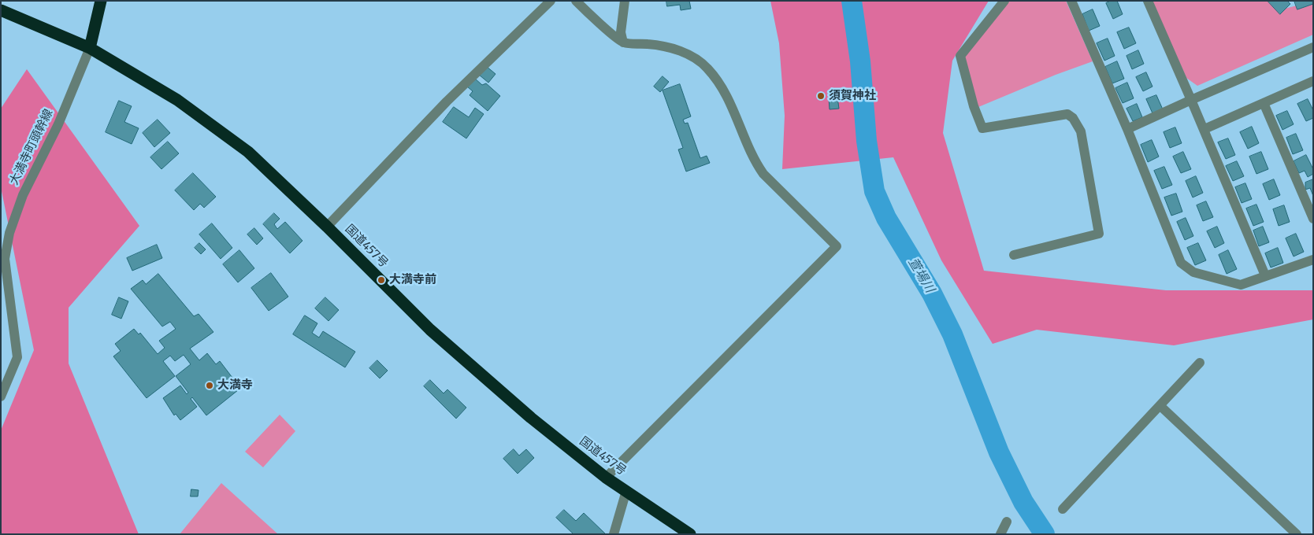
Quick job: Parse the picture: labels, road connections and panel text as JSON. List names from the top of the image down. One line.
{"streets":{"highway":["国道457号"],"street":["大満寺町頭幹線"]},"crossings":[["大満寺町頭幹線","国道457号"]],"water":["萱場川"],"places":["須賀神社","大満寺前","大満寺"]}
